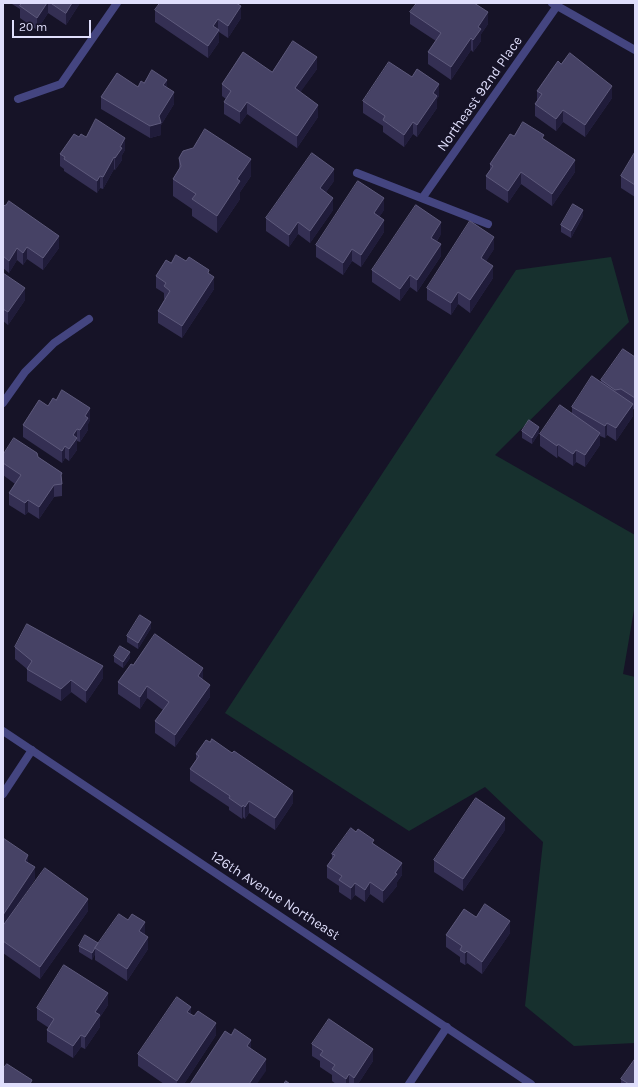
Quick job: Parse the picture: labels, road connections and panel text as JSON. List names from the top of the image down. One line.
{"streets":{"street":["Northeast 92nd Place","126th Avenue Northeast"]},"scale_bar":"20 m"}
